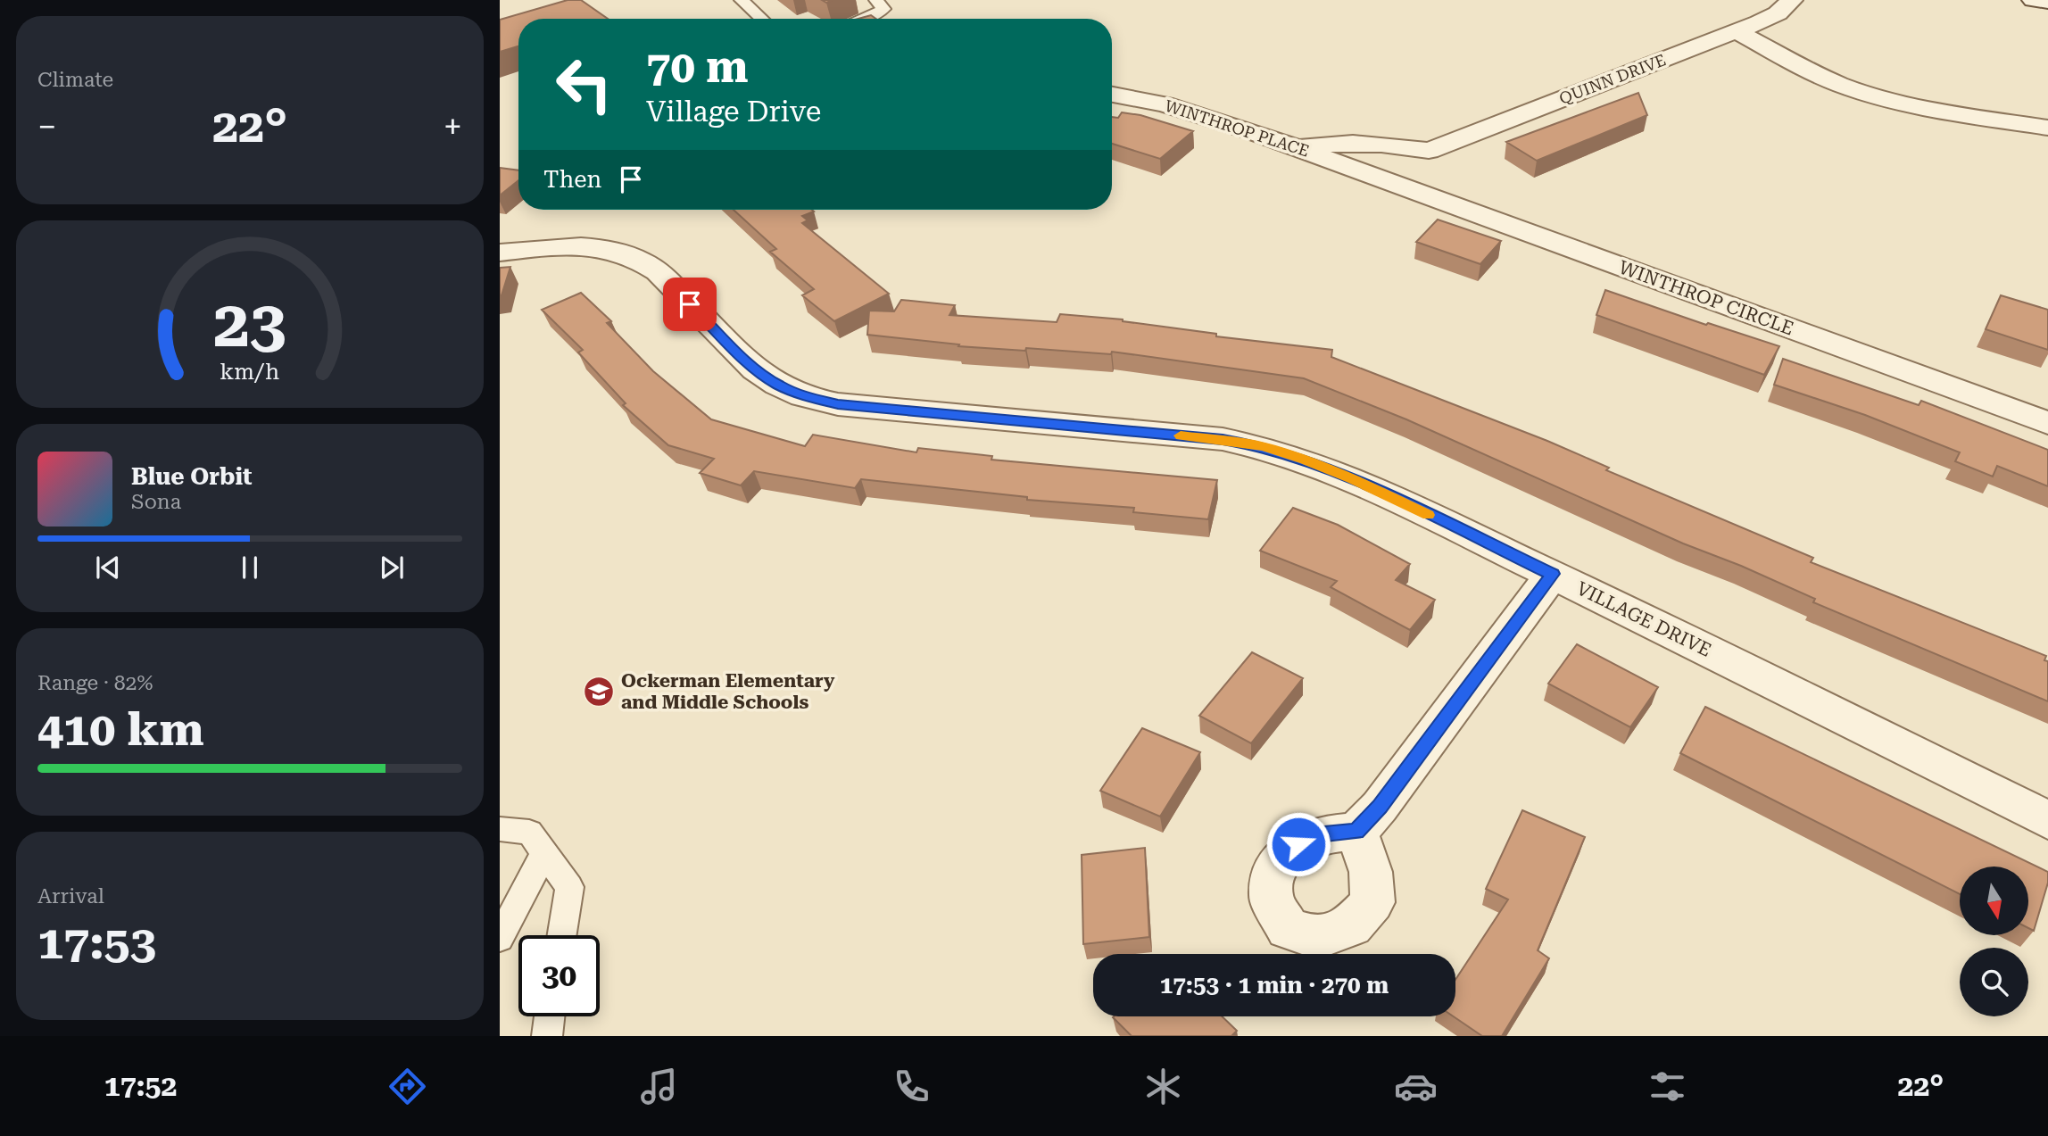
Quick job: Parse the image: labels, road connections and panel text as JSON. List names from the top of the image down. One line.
{"streets":{"street":["QUINN DRIVE","WINTHROP PLACE","WINTHROP CIRCLE","VILLAGE DRIVE"]},"crossings":[["WINTHROP PLACE","WINTHROP CIRCLE"]],"places":{"school or university":["Ockerman Elementary and Middle Schools"]},"north":"bottom","page":{"tile":["Climate",["Range · 82%","410 km"],["Arrival","17:53"]],"turn":["70 m","Village Drive"],"heat":["−","22°","+"],"then":"Then","song":["Blue Orbit","Sona"],"limit":"30","trip":"17:53 · 1 min · 270 m","tabs":["17:52","22°"],"gauge":["23","km/h"]}}
